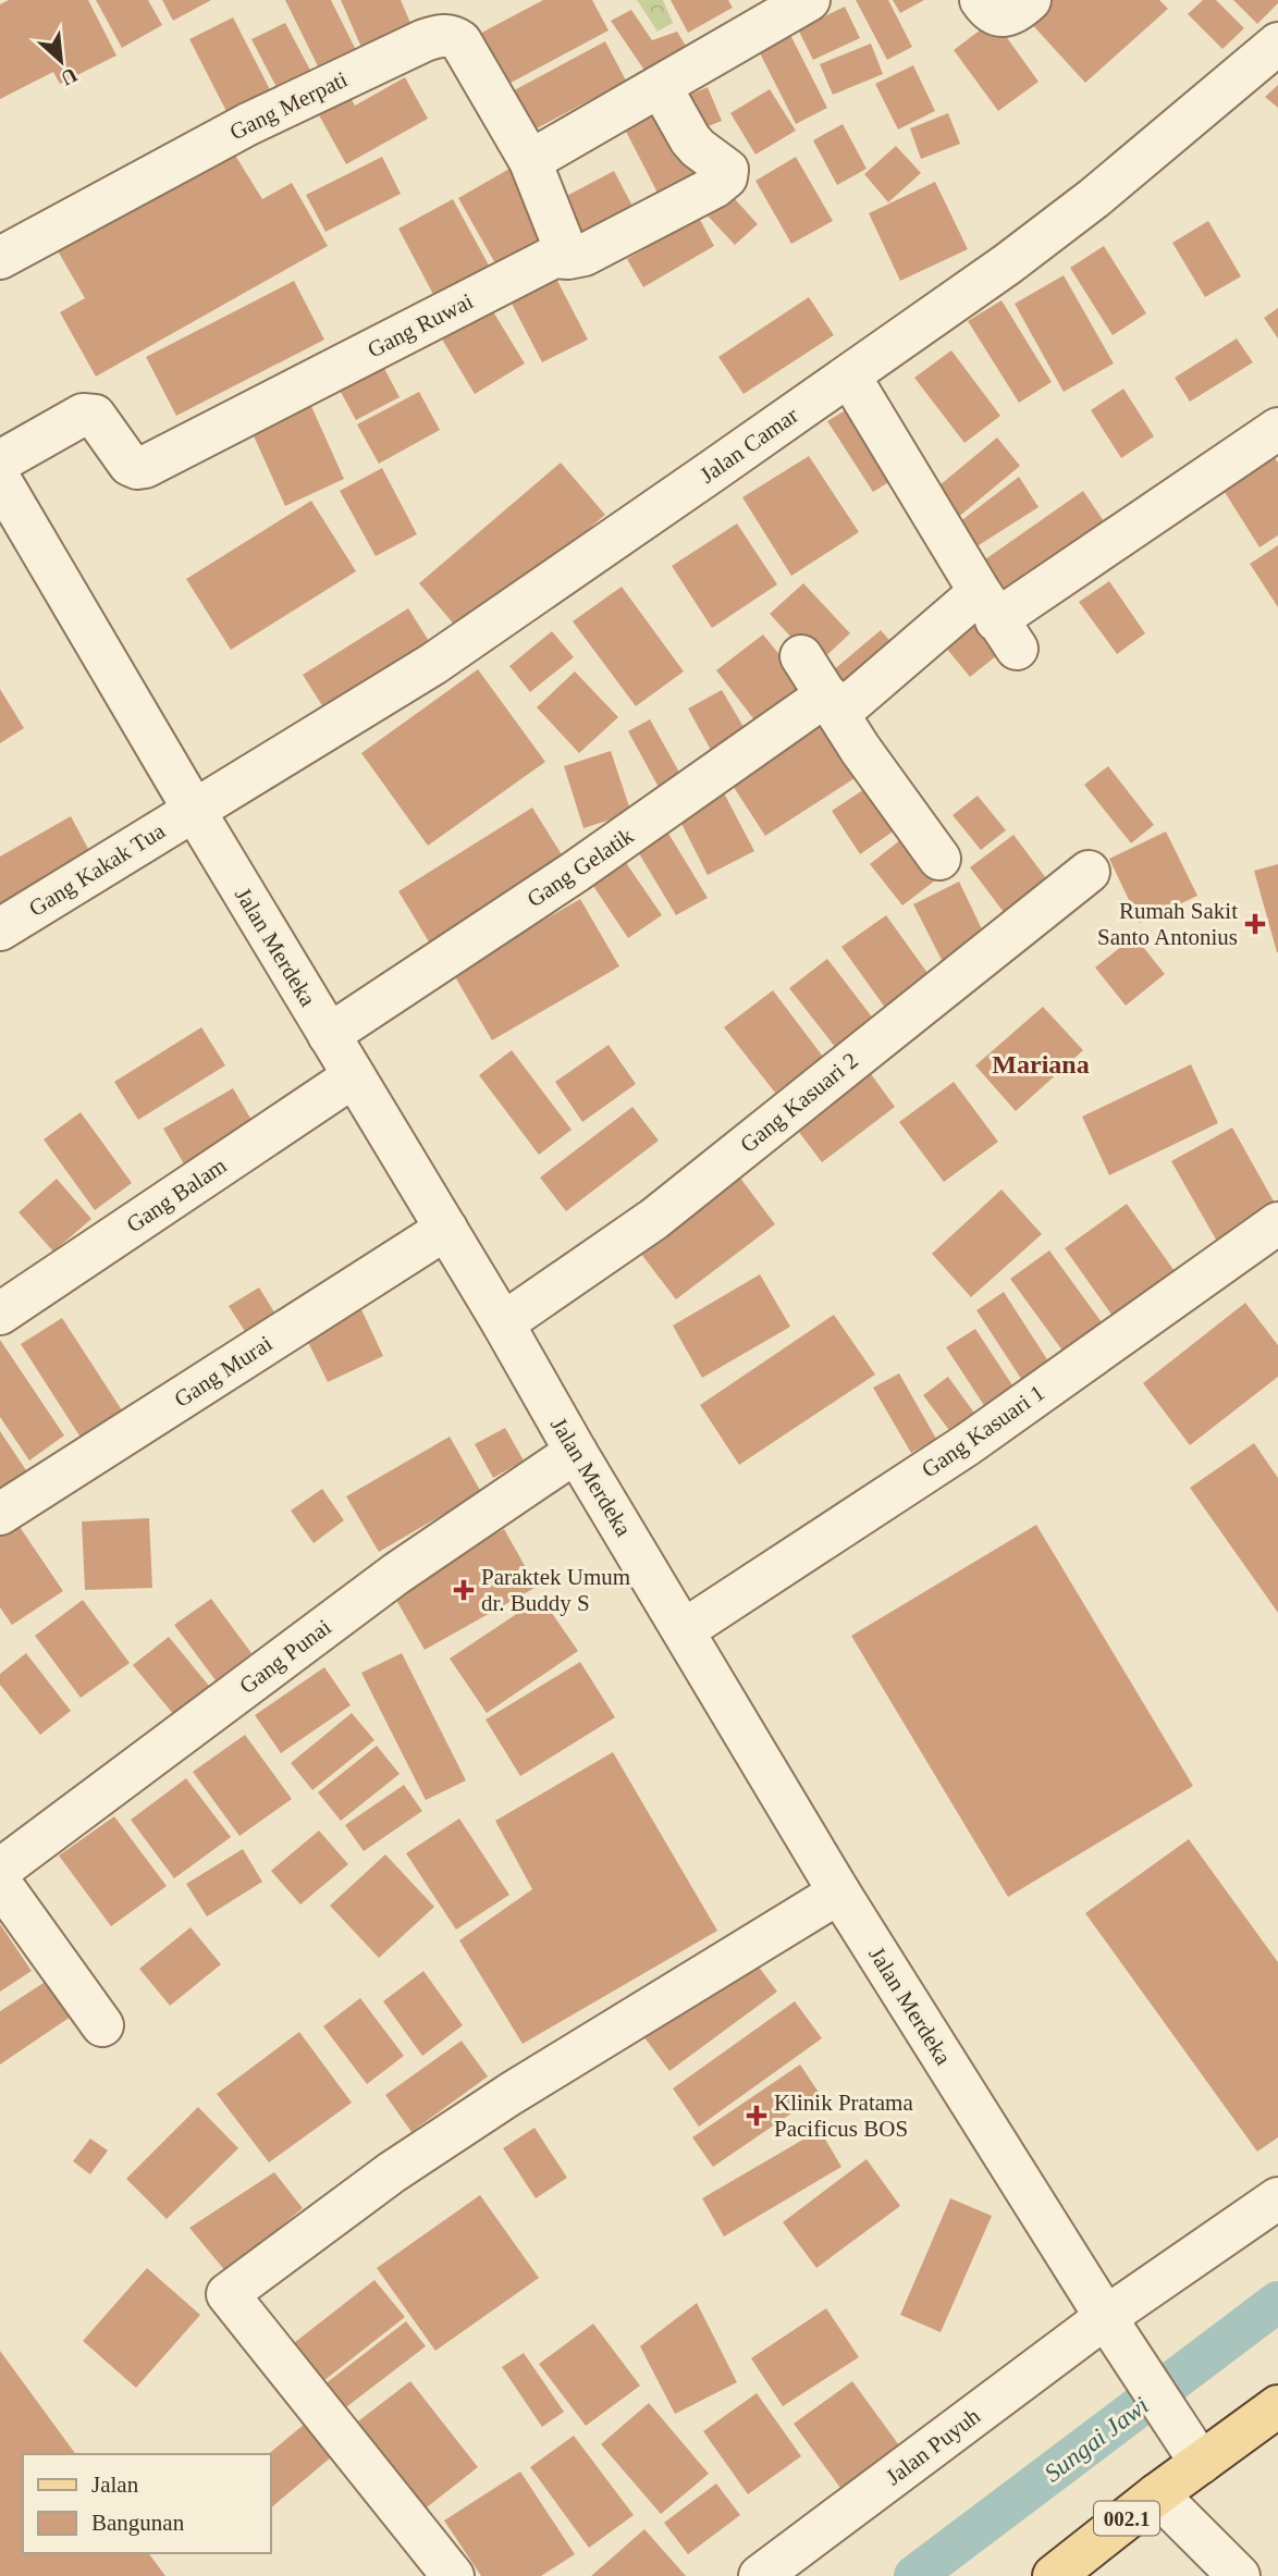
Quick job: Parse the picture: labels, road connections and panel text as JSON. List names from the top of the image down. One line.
{"streets":{"main road":["002.1"],"street":["Gang Merpati","Gang Ruwai","Jalan Camar","Gang Gelatik","Gang Kakak Tua","Jalan Merdeka","Gang Kasuari 2","Gang Balam","Gang Murai","Gang Kasuari 1","Gang Punai","Jalan Puyuh"]},"crossings":[["Gang Ruwai","Jalan Merdeka"],["Jalan Camar","Gang Kakak Tua"],["Jalan Camar","Jalan Merdeka"],["Gang Gelatik","Jalan Merdeka"],["Gang Kakak Tua","Jalan Merdeka"],["Jalan Merdeka","Gang Kasuari 2"],["Jalan Merdeka","Gang Balam"],["Jalan Merdeka","Gang Murai"],["Jalan Merdeka","Gang Kasuari 1"],["Jalan Merdeka","Gang Punai"],["Jalan Merdeka","Jalan Puyuh"],["Jalan Merdeka","002.1"]],"districts":["Mariana"],"water":["Sungai Jawi"],"places":{"health":["Rumah Sakit Santo Antonius","Paraktek Umum dr. Buddy S","Klinik Pratama Pacificus BOS"]},"legend":["Jalan","Bangunan"],"north":"bottom right"}
